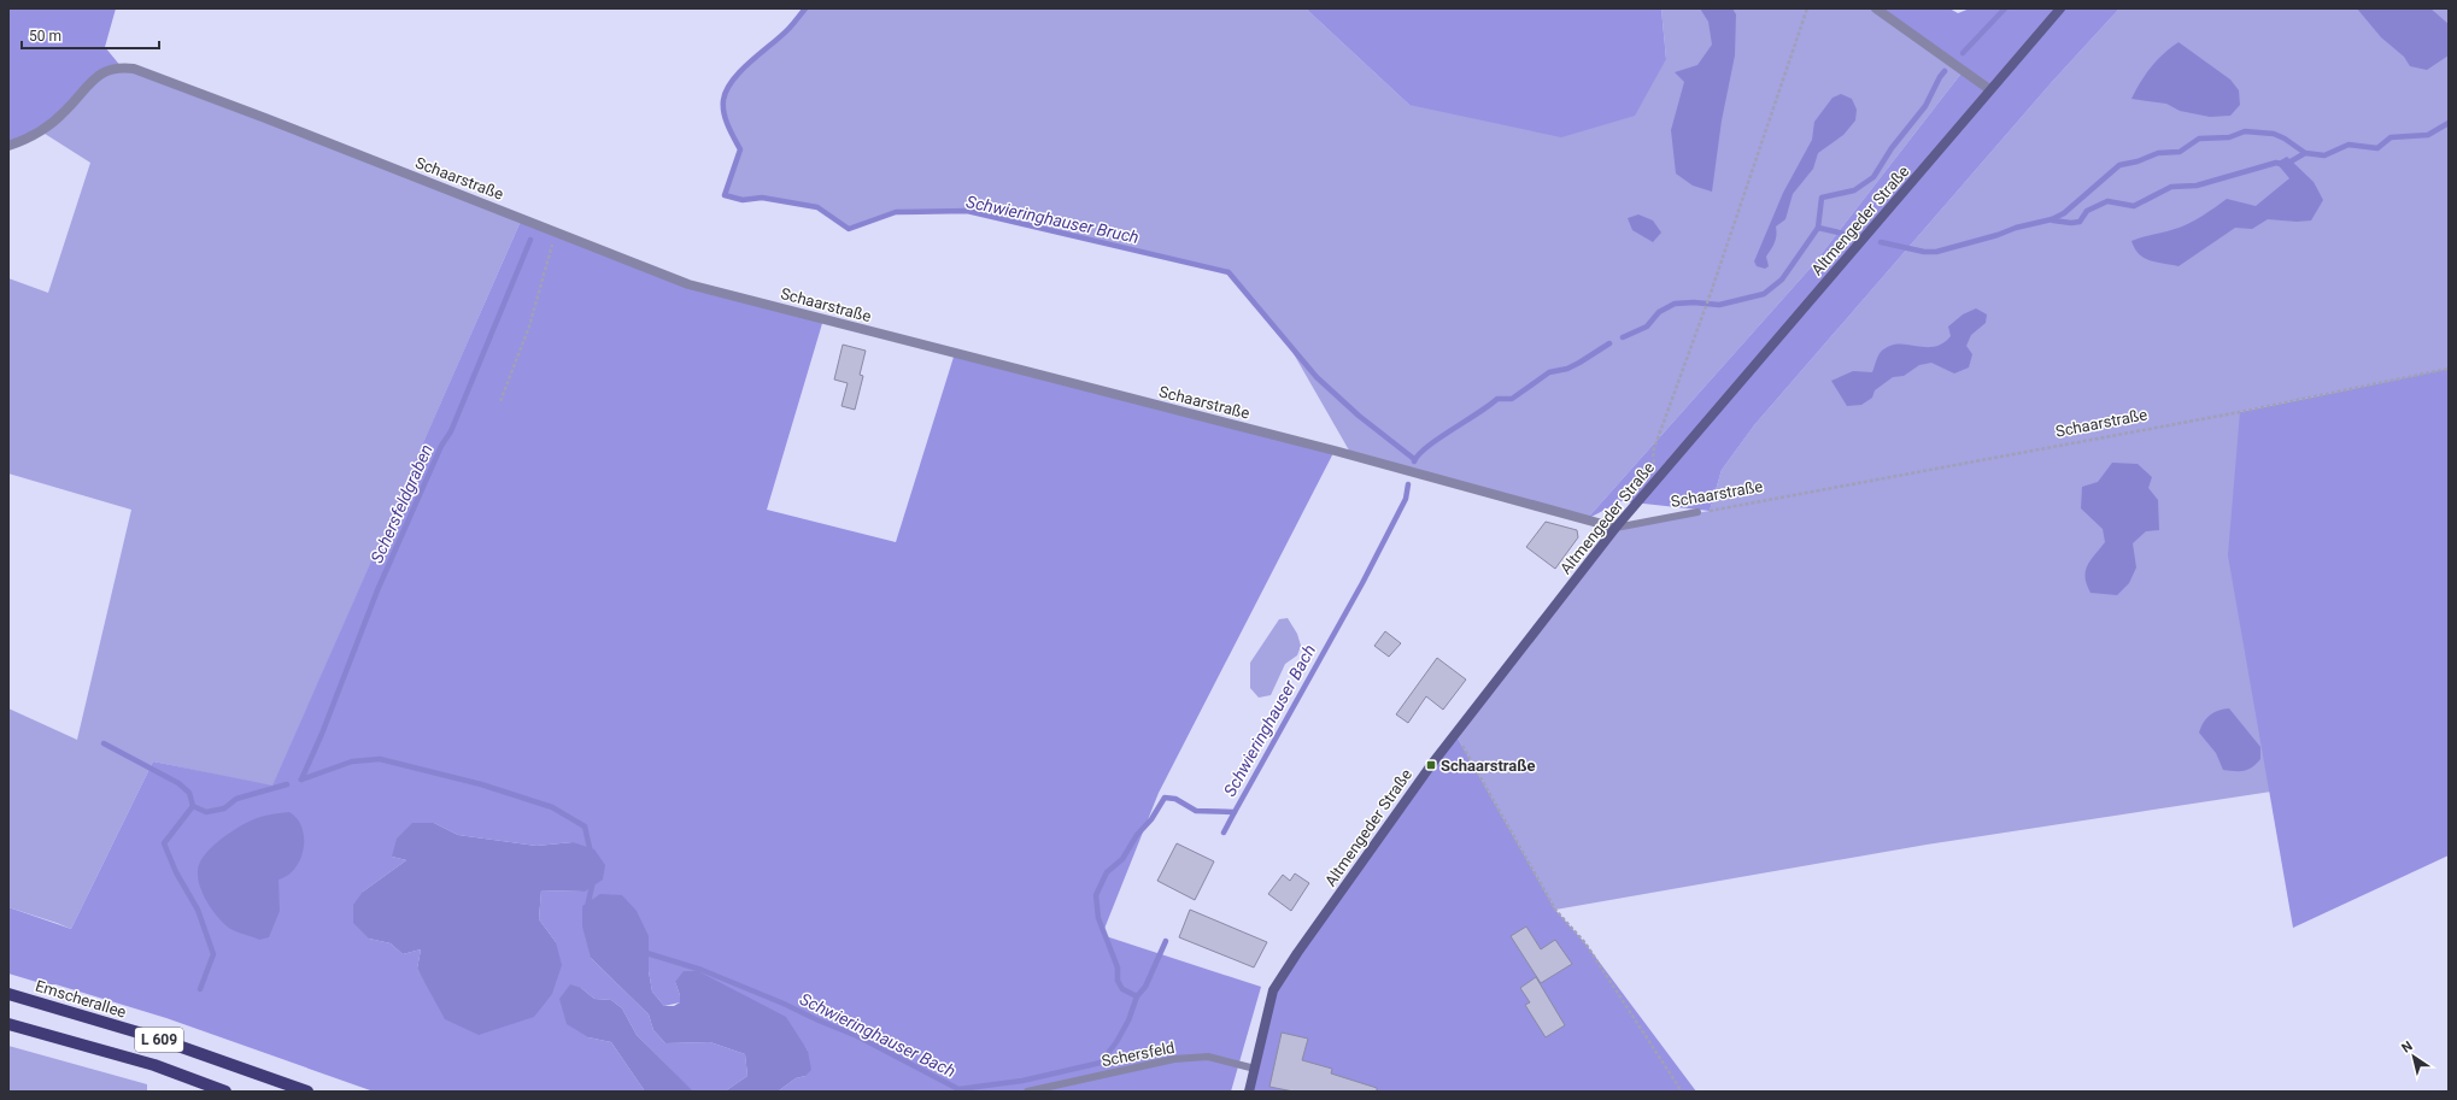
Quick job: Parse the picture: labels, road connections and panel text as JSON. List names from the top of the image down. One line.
{"streets":{"main road":["Emscherallee","L 609"],"street":["Schaarstraße","Altmengeder Straße"],"lane":["Schersfeld"]},"crossings":[["Schaarstraße","Altmengeder Straße"],["Altmengeder Straße","Schersfeld"]],"water":["Schwieringhauser Bruch","Schersfeldgraben","Schwieringhauser Bach"],"places":{"transit":["Schaarstraße"]},"scale_bar":"50 m","north":"top left"}
